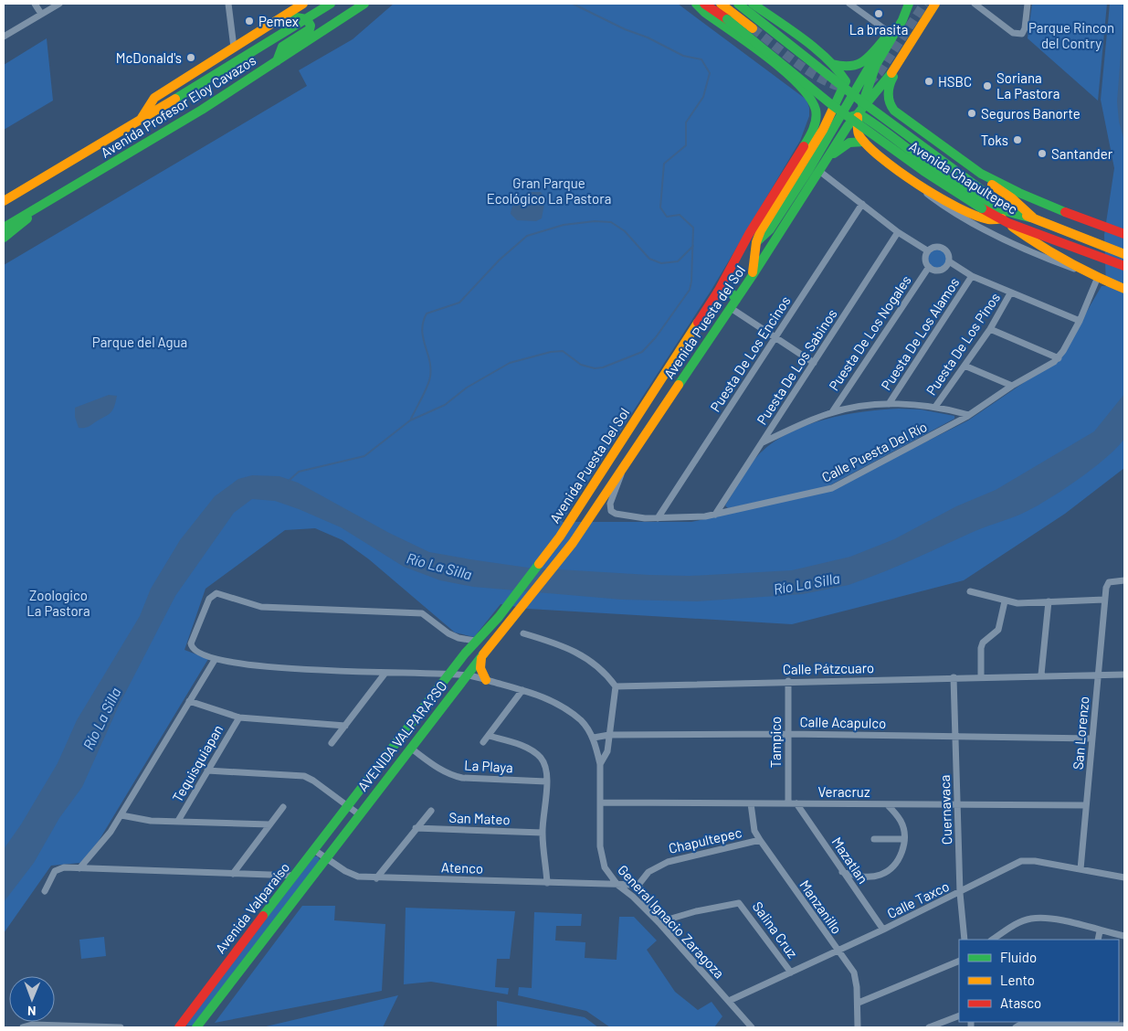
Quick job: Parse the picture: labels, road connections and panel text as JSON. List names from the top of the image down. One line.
{"streets":{"main road":["Avenida Profesor Eloy Cavazos","Avenida Chapultepec","Avenida Puesta del Sol","Avenida Puesta Del Sol","AVENIDA VALPARA?SO","Avenida Valparaíso"],"street":["Puesta De Los Nogales","Puesta De Los Alamos","Puesta De Los Pinos","Puesta De Los Encinos","Puesta De Los Sabinos","Calle Puesta Del Río","Calle Pátzcuaro","Calle Acapulco","San Lorenzo","Tampico","Tequisquiapan","La Playa","Veracruz","Cuernavaca","San Mateo","Chapultepec","Mazatlan","Atenco","Calle Taxco","Manzanillo","General Ignacio Zaragoza","Salina Cruz"]},"crossings":[["Avenida Chapultepec","Avenida Puesta del Sol"],["Avenida Puesta del Sol","Calle Puesta Del Río"],["Avenida Puesta del Sol","Avenida Puesta Del Sol"],["Puesta De Los Encinos","Calle Puesta Del Río"],["Puesta De Los Sabinos","Calle Puesta Del Río"],["Avenida Puesta Del Sol","AVENIDA VALPARA?SO"],["Calle Pátzcuaro","San Lorenzo"],["Calle Pátzcuaro","Tampico"],["Calle Pátzcuaro","Cuernavaca"],["Calle Pátzcuaro","General Ignacio Zaragoza"],["Calle Acapulco","San Lorenzo"],["Calle Acapulco","Tampico"],["Calle Acapulco","Cuernavaca"],["Calle Acapulco","General Ignacio Zaragoza"],["San Lorenzo","Veracruz"],["San Lorenzo","Calle Taxco"],["AVENIDA VALPARA?SO","La Playa"],["AVENIDA VALPARA?SO","Avenida Valparaíso"],["Tampico","Veracruz"],["Veracruz","Cuernavaca"],["Veracruz","Mazatlan"],["Veracruz","Manzanillo"],["Veracruz","General Ignacio Zaragoza"],["Cuernavaca","Calle Taxco"],["Chapultepec","Manzanillo"],["Mazatlan","Calle Taxco"],["Atenco","Avenida Valparaíso"],["Atenco","General Ignacio Zaragoza"],["Calle Taxco","Manzanillo"],["Calle Taxco","General Ignacio Zaragoza"],["Calle Taxco","Salina Cruz"],["General Ignacio Zaragoza","Salina Cruz"]],"water":["Río La Silla"],"parks":["Parque Rincon del Contry","Gran Parque Ecológico La Pastora","Parque del Agua","Zoologico La Pastora"],"places":["La brasita","Pemex","McDonald's","HSBC","Soriana La Pastora","Seguros Banorte","Toks","Santander"],"legend":["Fluido","Lento","Atasco"],"north":"bottom"}
